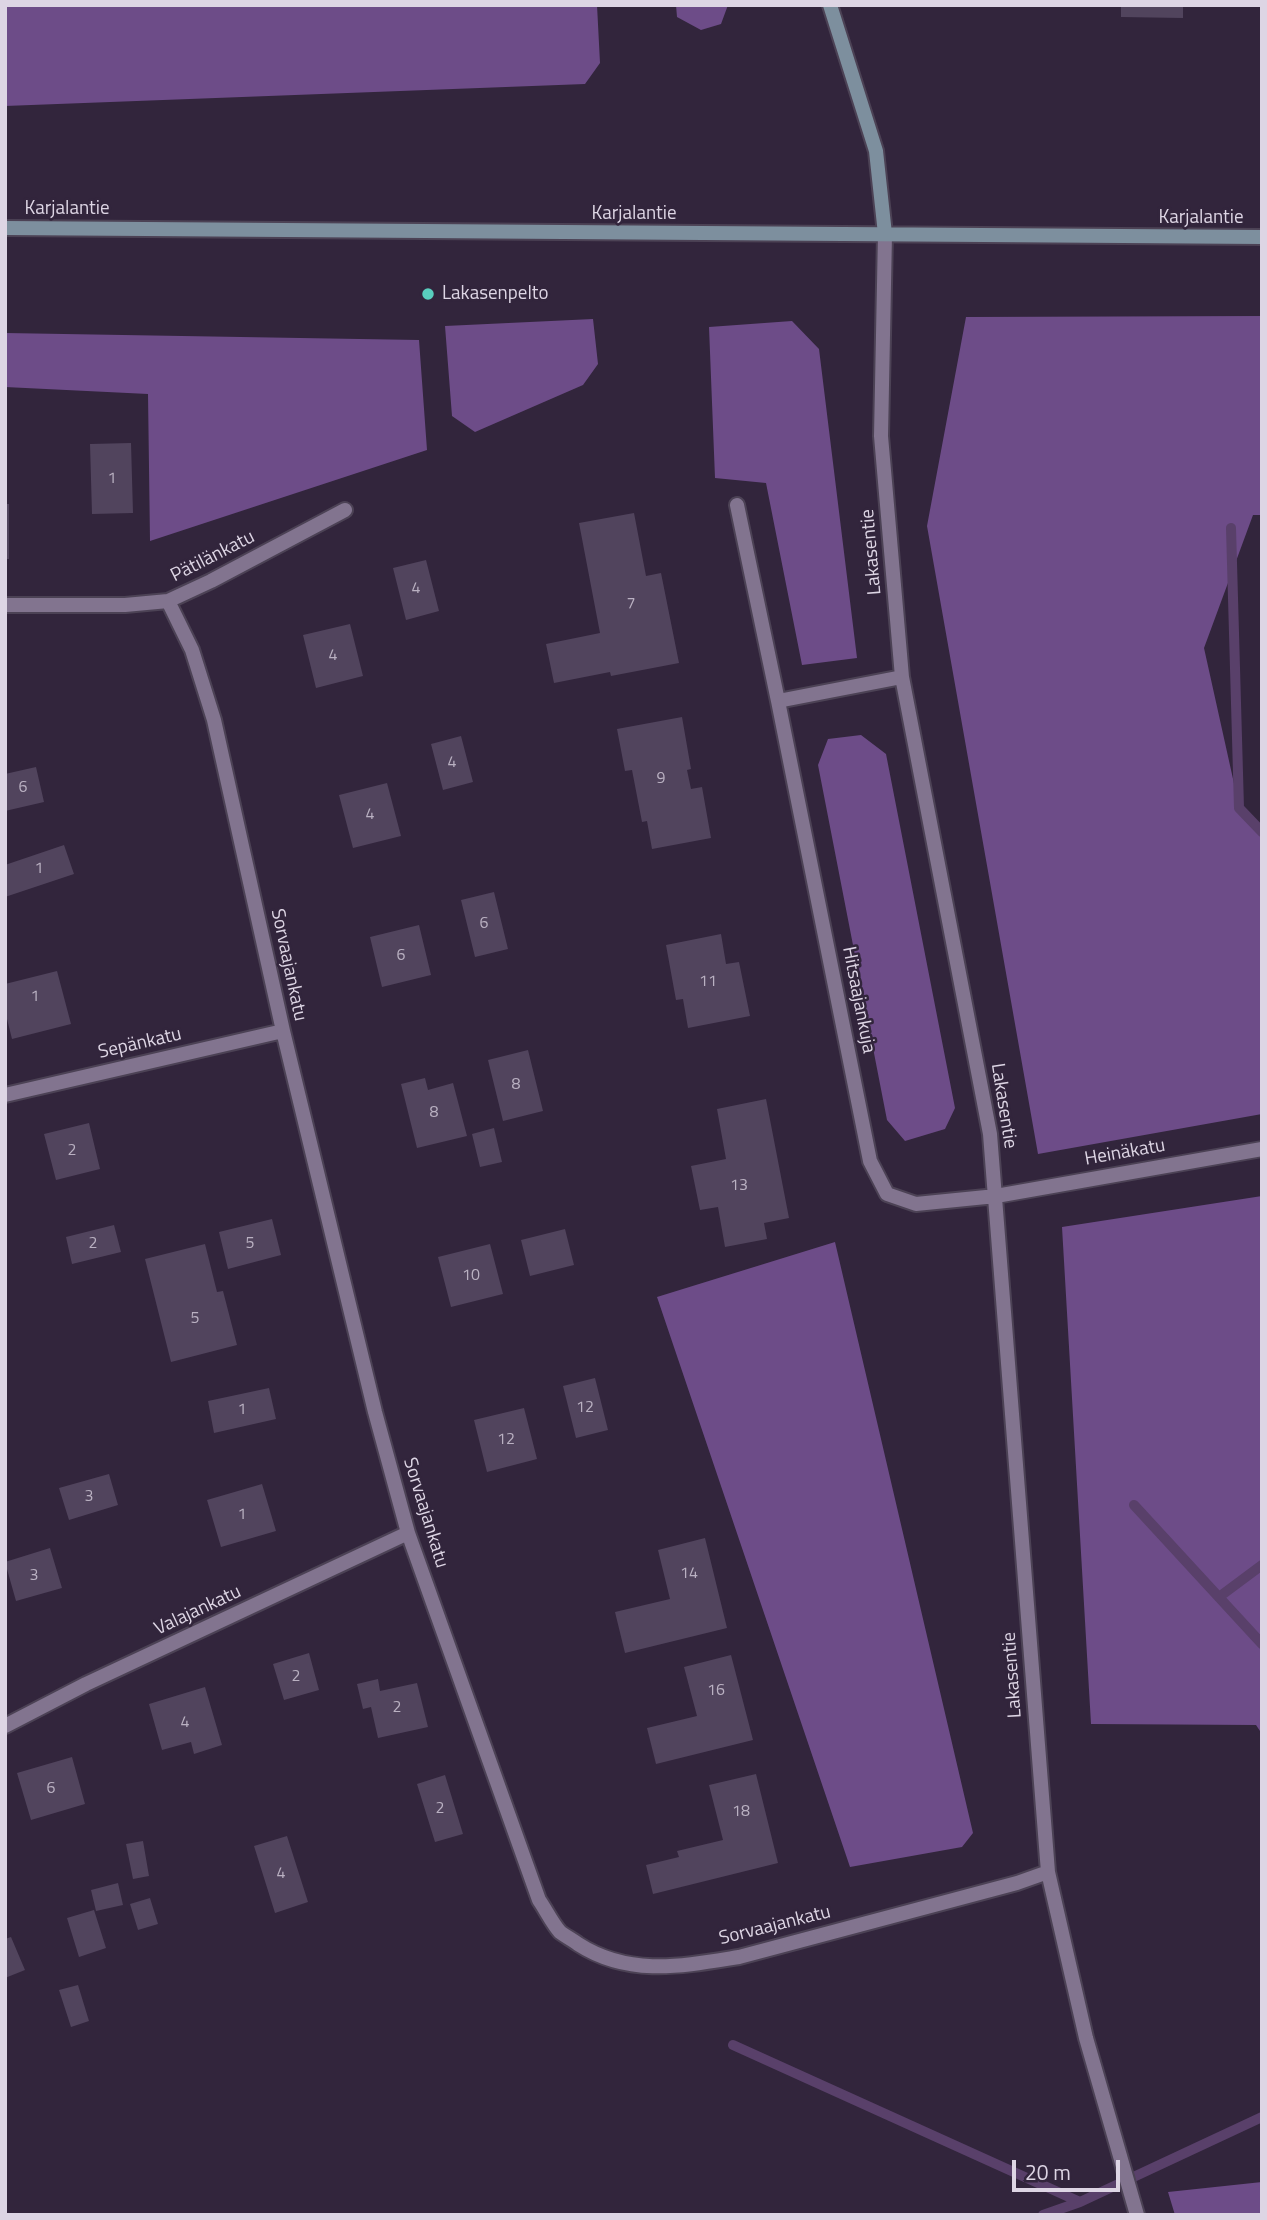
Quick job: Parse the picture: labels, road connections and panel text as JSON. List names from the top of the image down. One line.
{"streets":{"main road":["Karjalantie","Lakasentie"],"street":["Pätilänkatu","Sorvaajankatu","Hitsaajankuja","Sepänkatu","Heinäkatu","Valajankatu"]},"crossings":[["Karjalantie","Lakasentie"],["Lakasentie","Sorvaajankatu"],["Lakasentie","Hitsaajankuja"],["Lakasentie","Heinäkatu"],["Pätilänkatu","Sorvaajankatu"],["Sorvaajankatu","Sepänkatu"],["Sorvaajankatu","Valajankatu"],["Hitsaajankuja","Heinäkatu"]],"places":["Lakasenpelto"],"house_numbers":["1","4","7","4","4","9","6","4","1","6","6","11","1","8","8","2","13","2","5","10","5","12","1","12","3","1","14","3","2","16","2","4","6","2","18","4"],"scale_bar":"20 m"}
